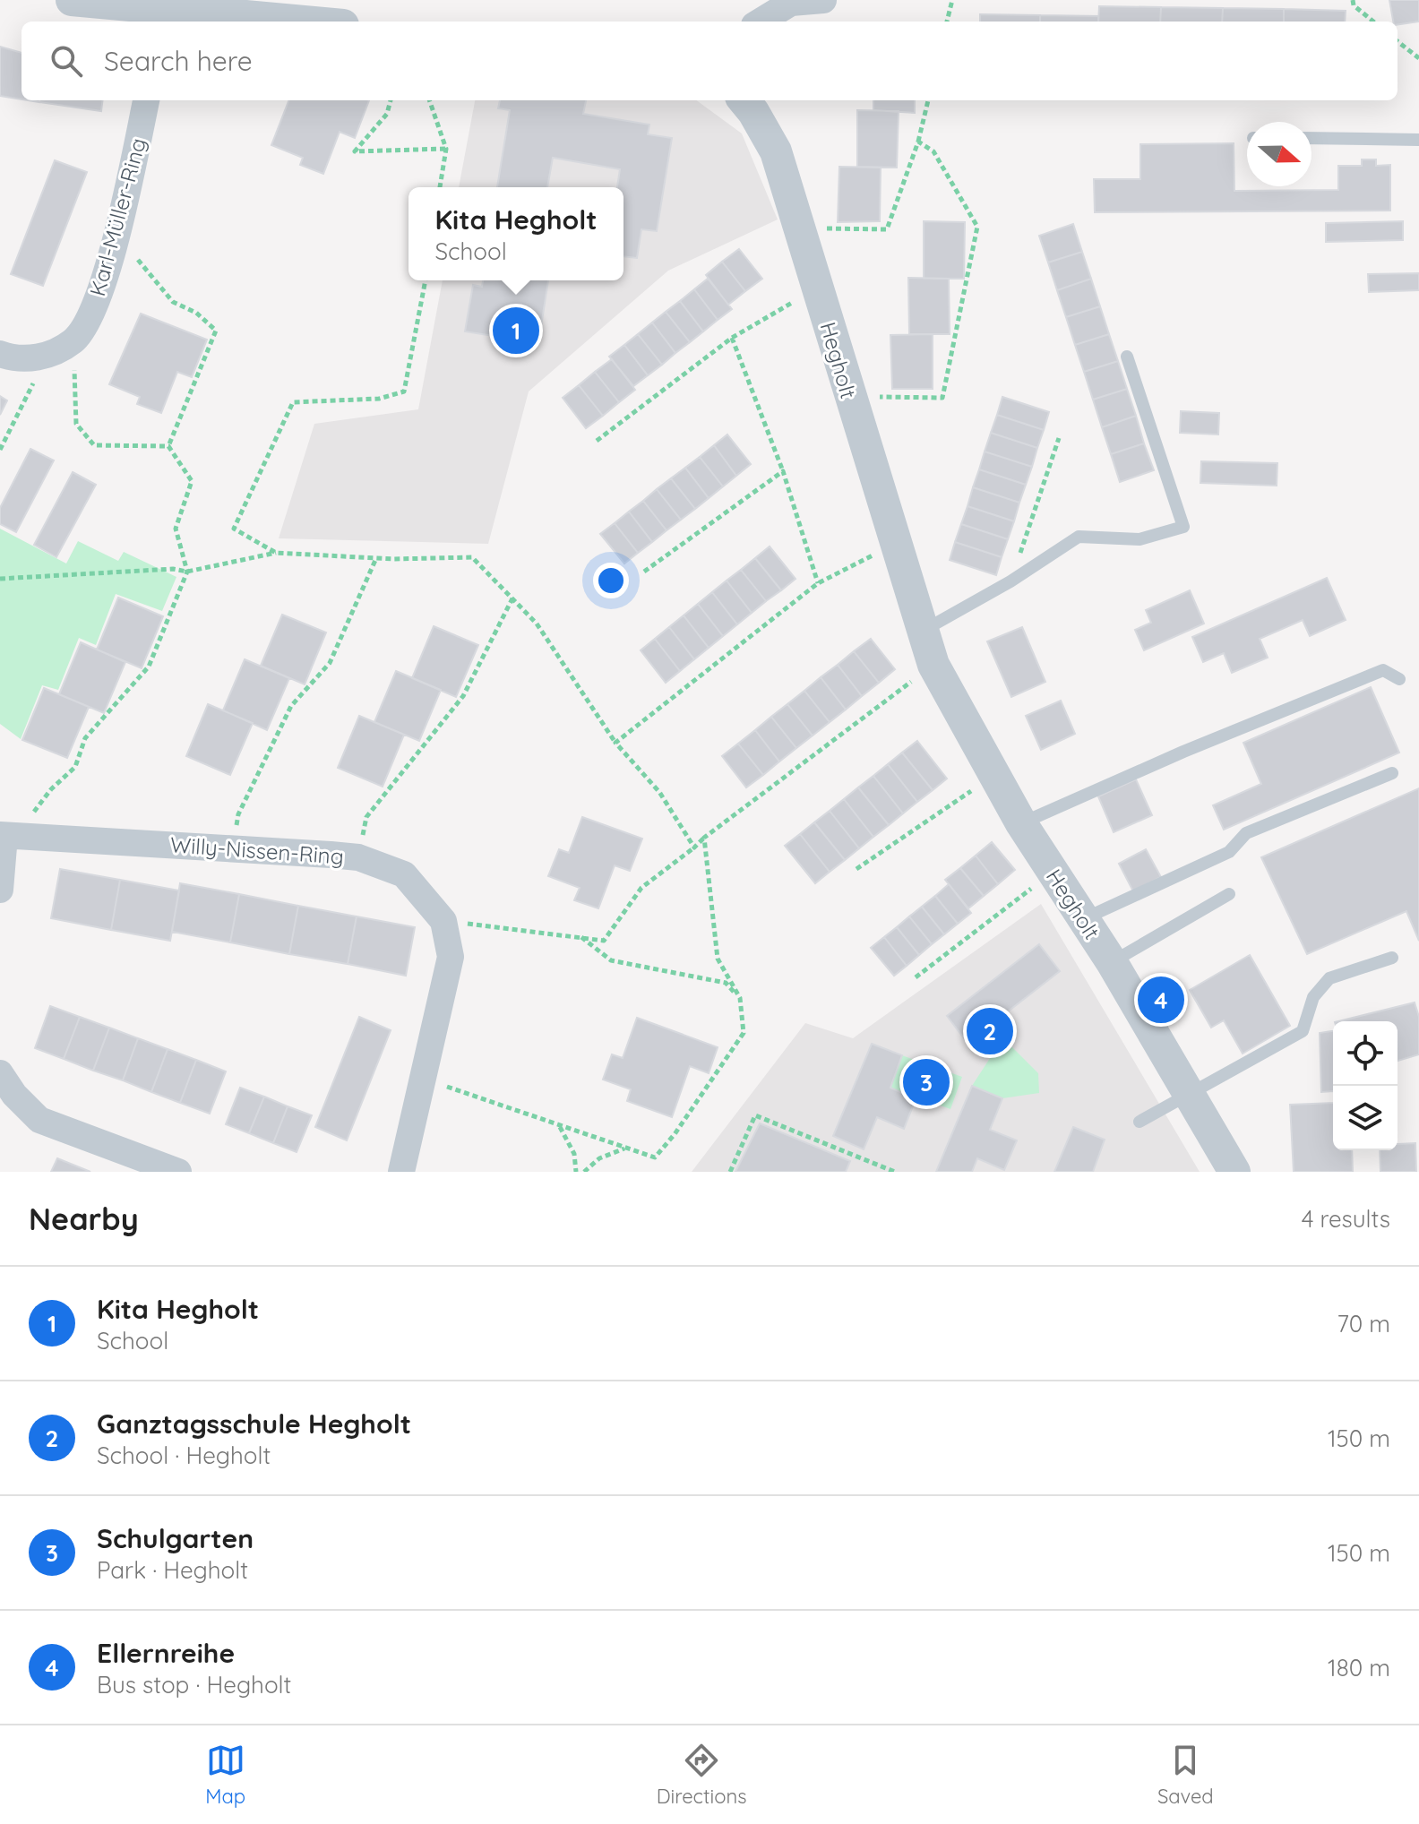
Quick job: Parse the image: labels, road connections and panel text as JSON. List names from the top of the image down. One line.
{"streets":{"street":["Karl-Müller-Ring","Hegholt","Willy-Nissen-Ring"]},"north":"right","page":{"search":"Search here","popup":["Kita Hegholt","School"],"pins":["1","4","2","3"],"heading":["Nearby","4 results"],"list":[{"mark":"1","name":"Kita Hegholt","note":"School","value":"70 m"},{"mark":"2","name":"Ganztagsschule Hegholt","note":"School · Hegholt","value":"150 m"},{"mark":"3","name":"Schulgarten","note":"Park · Hegholt","value":"150 m"},{"mark":"4","name":"Ellernreihe","note":"Bus stop · Hegholt","value":"180 m"}],"nav":["Map","Directions","Saved"]}}
